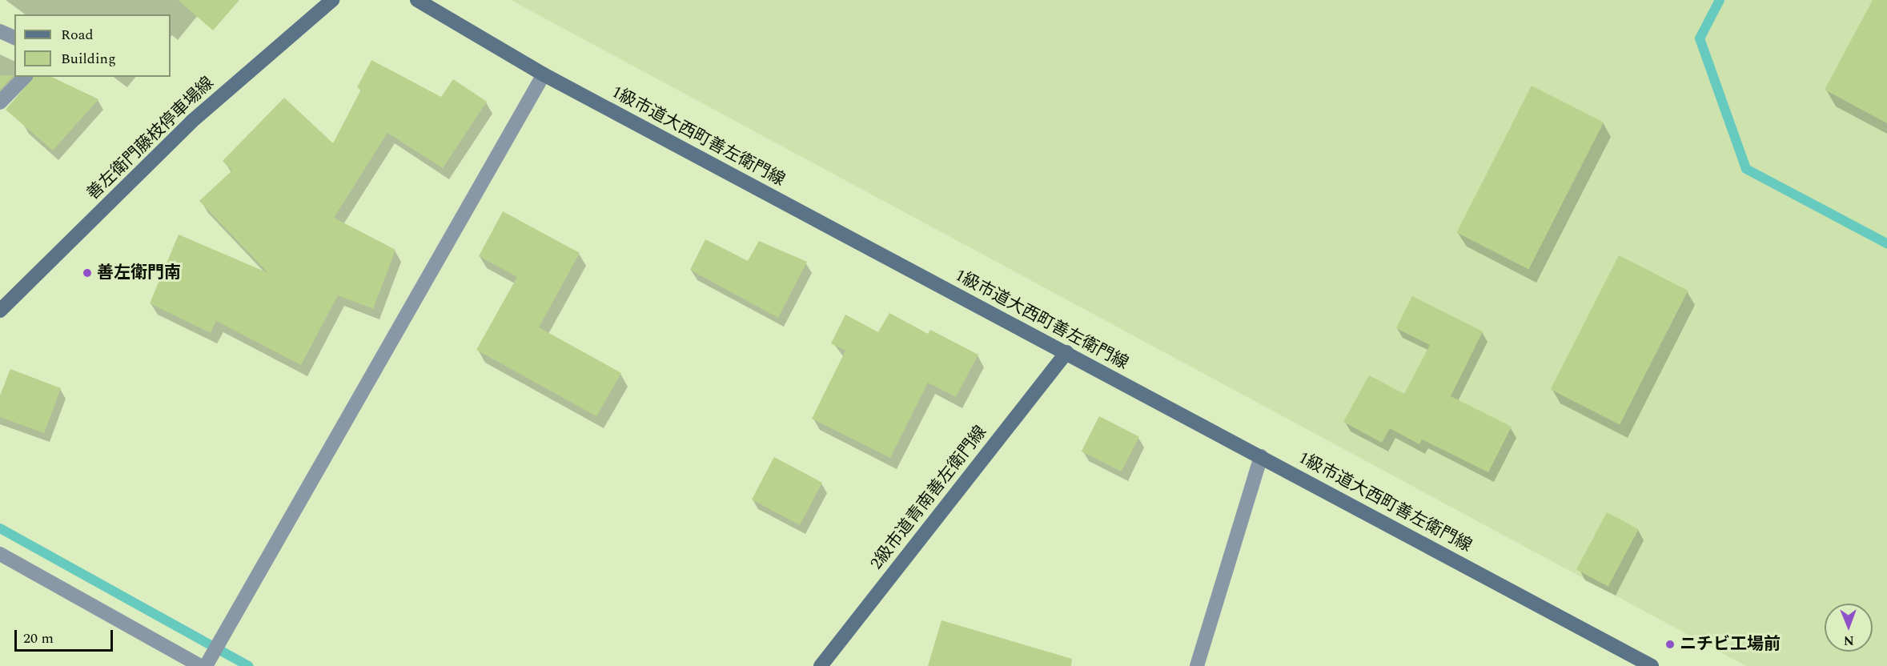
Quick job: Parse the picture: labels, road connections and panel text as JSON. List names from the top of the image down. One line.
{"streets":{"street":["1級市道大西町善左衛門線","善左衛門藤枝停車場線","2級市道青南善左衛門線"]},"crossings":[["1級市道大西町善左衛門線","2級市道青南善左衛門線"]],"places":["善左衛門南","ニチビ工場前"],"legend":["Road","Building"],"scale_bar":"20 m","north":"bottom"}
